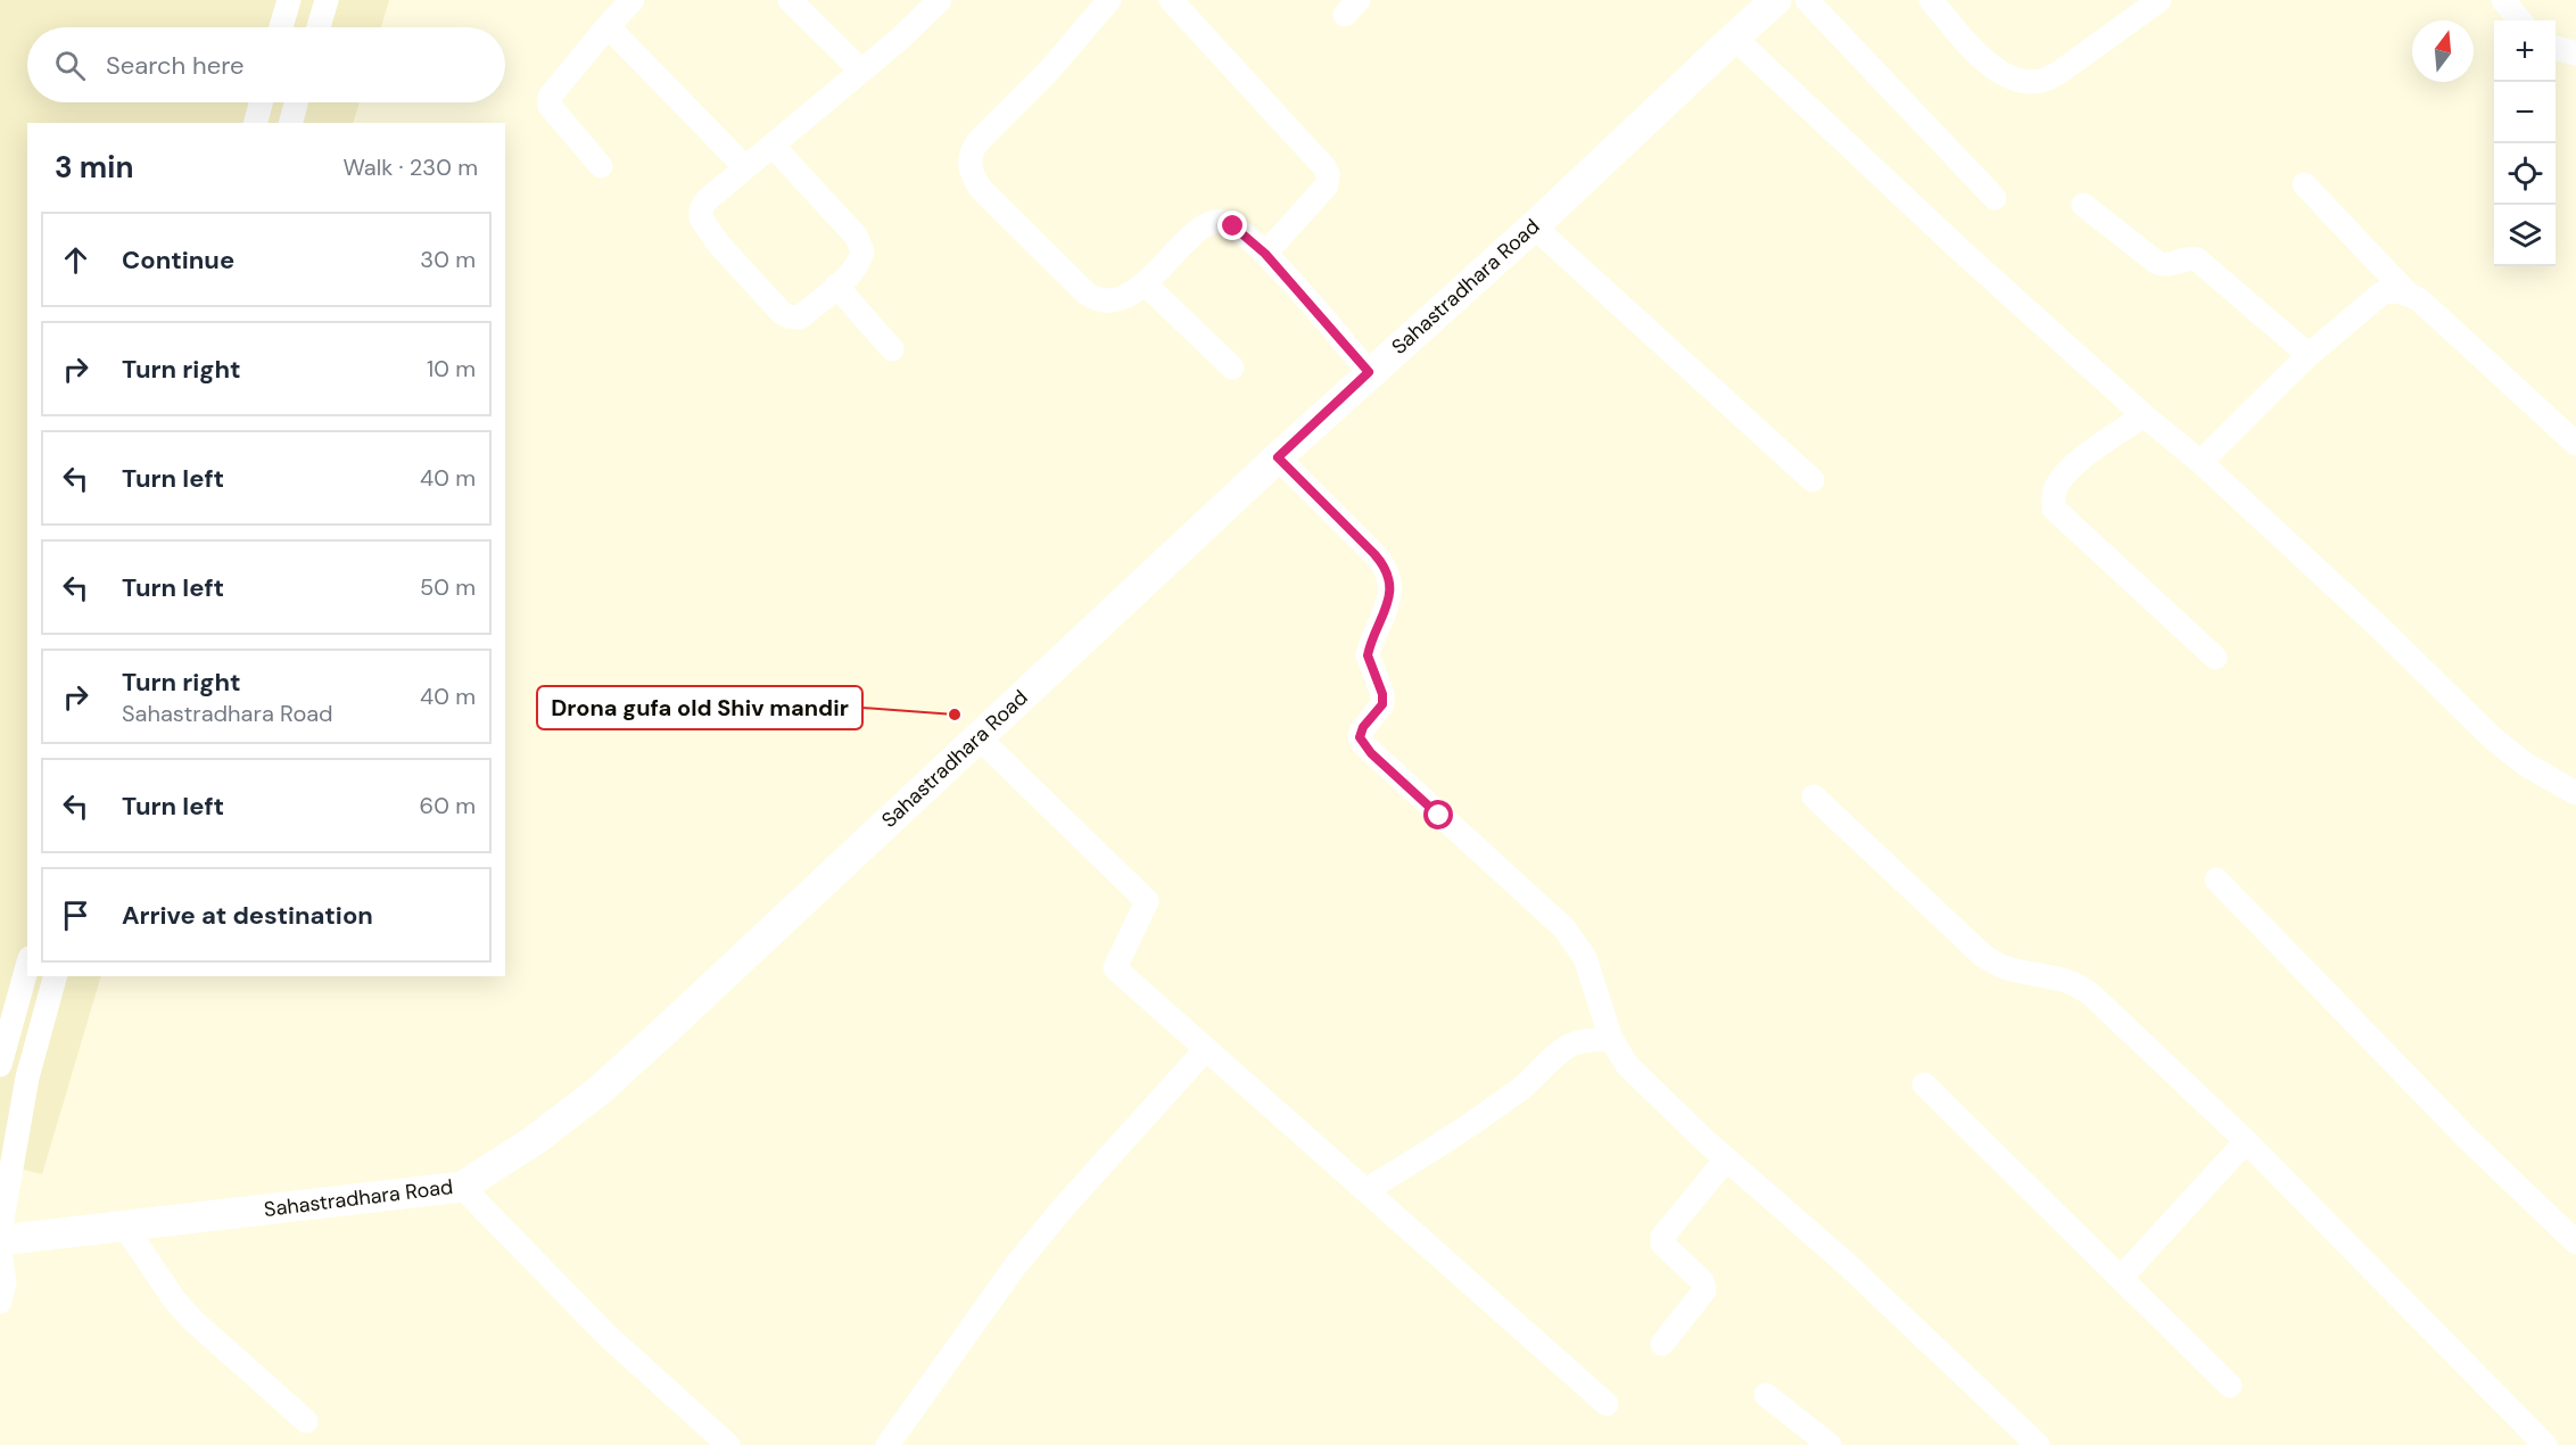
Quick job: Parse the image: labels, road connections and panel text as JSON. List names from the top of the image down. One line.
{"streets":{"main road":["Sahastradhara Road"]},"places":["Drona gufa old Shiv mandir"],"north":"top","page":{"map_buttons":["+","−"],"search":"Search here","heading":["3 min","Walk · 230 m"],"list":[["Continue","30 m"],["Turn right","10 m"],["Turn left","40 m"],["Turn left","50 m"],["Turn right","Sahastradhara Road","40 m"],["Turn left","60 m"],"Arrive at destination"]}}
